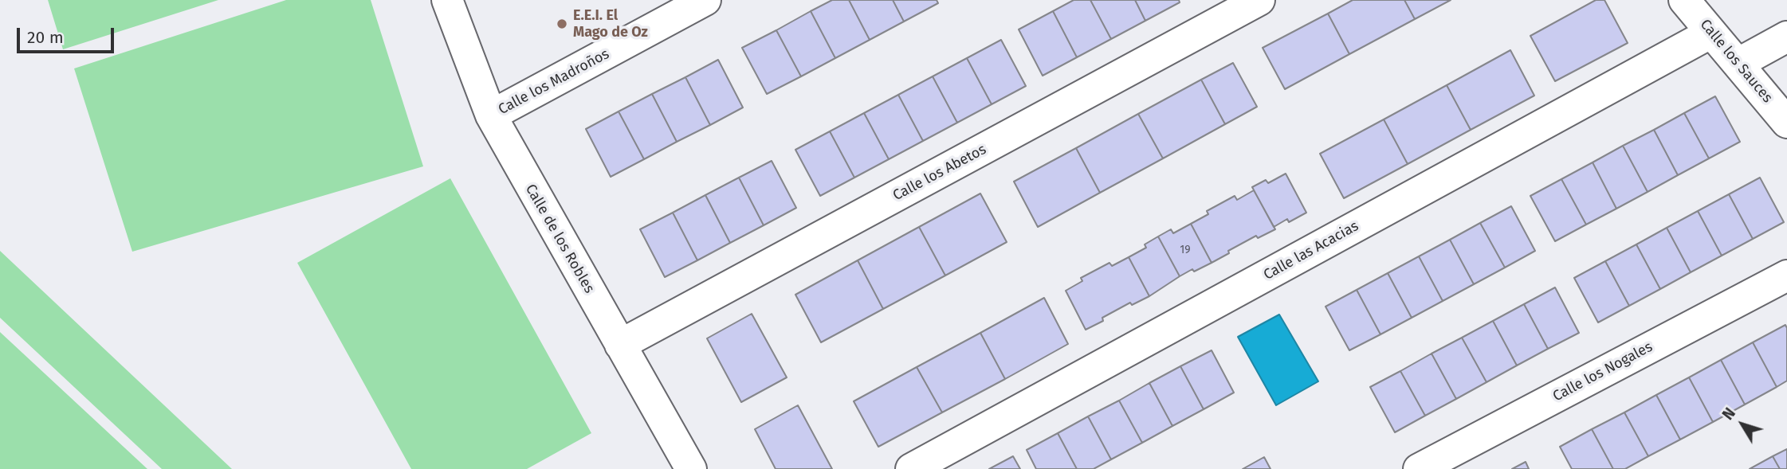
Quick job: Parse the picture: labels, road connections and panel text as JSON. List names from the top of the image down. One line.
{"streets":{"street":["Calle los Sauces","Calle los Madroños","Calle los Abetos","Calle de los Robles","Calle las Acacias","Calle los Nogales"]},"crossings":[["Calle los Sauces","Calle las Acacias"],["Calle los Madroños","Calle de los Robles"],["Calle los Abetos","Calle de los Robles"]],"places":["E.E.I. El Mago de Oz"],"house_numbers":["19"],"scale_bar":"20 m","north":"top left"}
